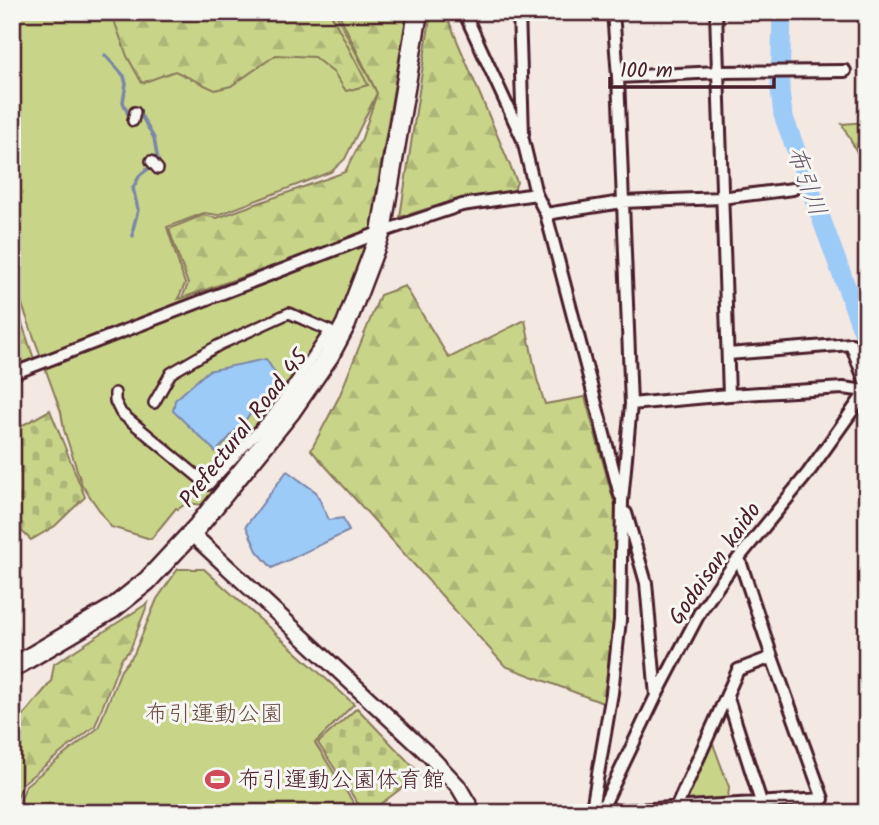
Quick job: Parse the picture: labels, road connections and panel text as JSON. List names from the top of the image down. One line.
{"streets":{"main road":["Prefectural Road 45"],"street":["Godaisan kaido"]},"water":["布引川"],"parks":["布引運動公園"],"places":{"sports":["布引運動公園体育館"]},"scale_bar":"100 m"}
